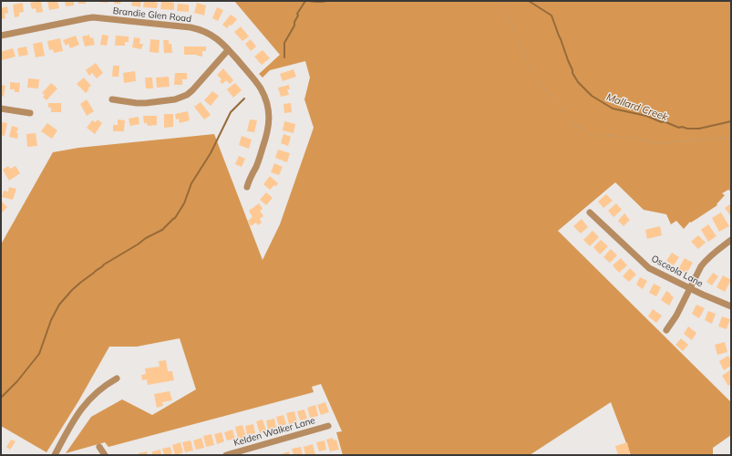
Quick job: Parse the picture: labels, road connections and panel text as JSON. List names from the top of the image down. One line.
{"streets":{"street":["Brandie Glen Road","Osceola Lane","Kelden Walker Lane"]},"water":["Mallard Creek"]}
